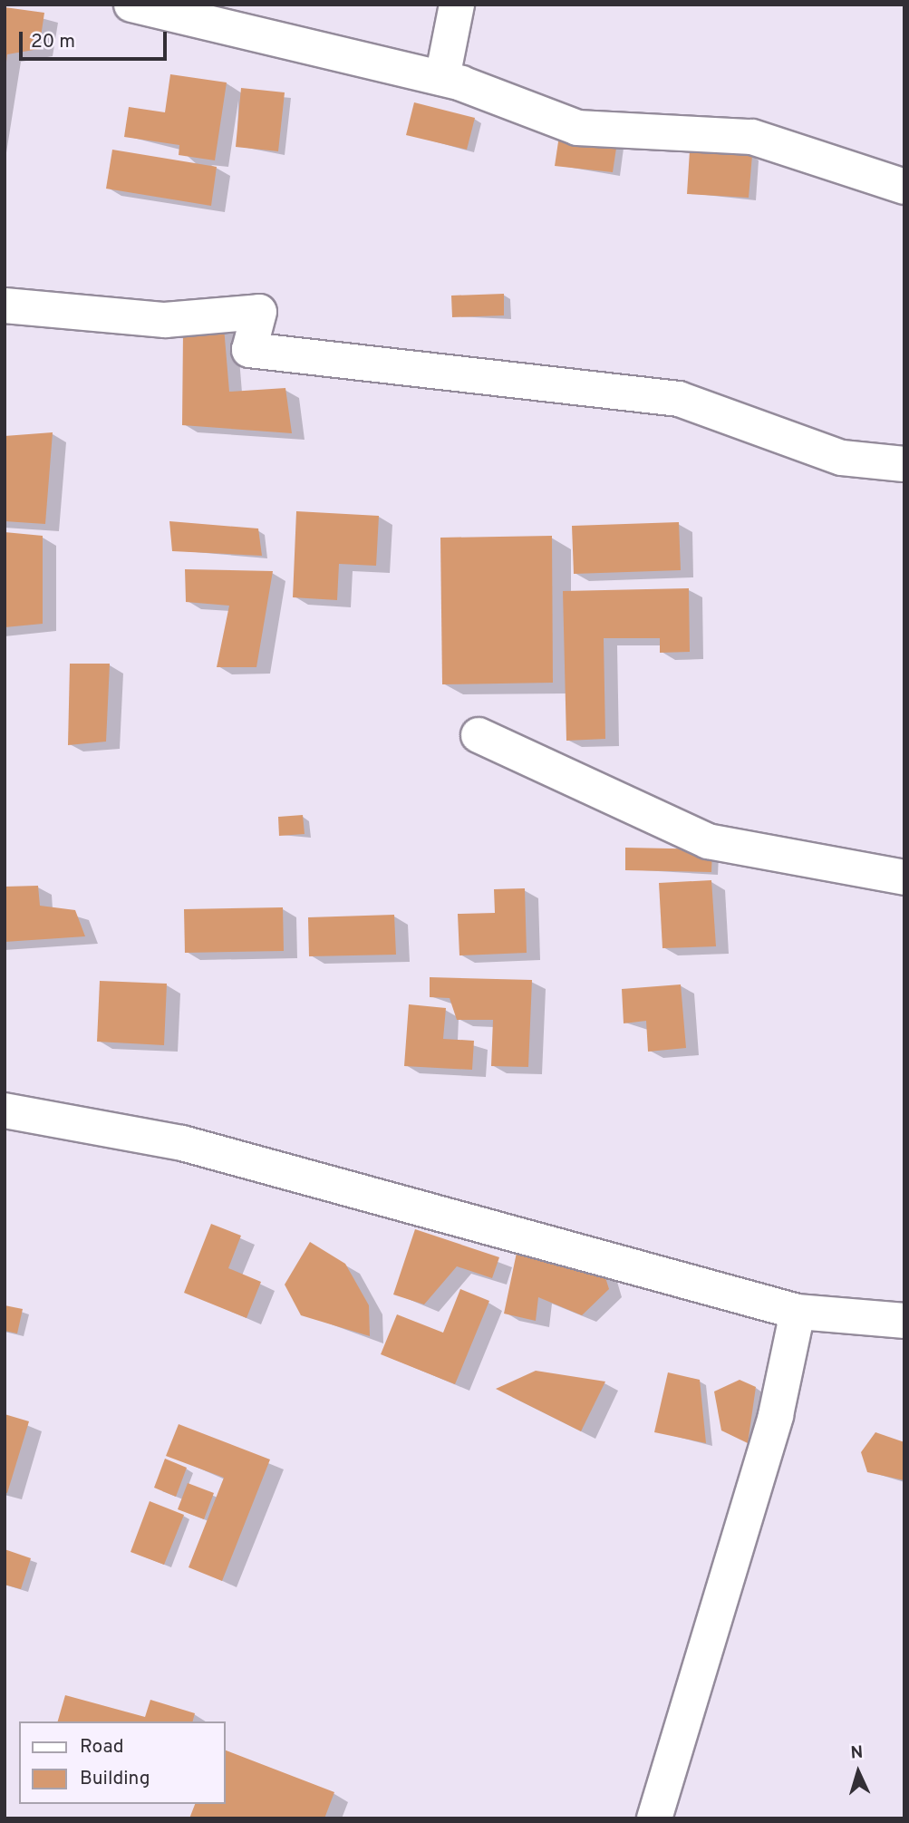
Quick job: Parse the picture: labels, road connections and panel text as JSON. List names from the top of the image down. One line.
{"legend":["Road","Building"],"scale_bar":"20 m","north":"top"}
